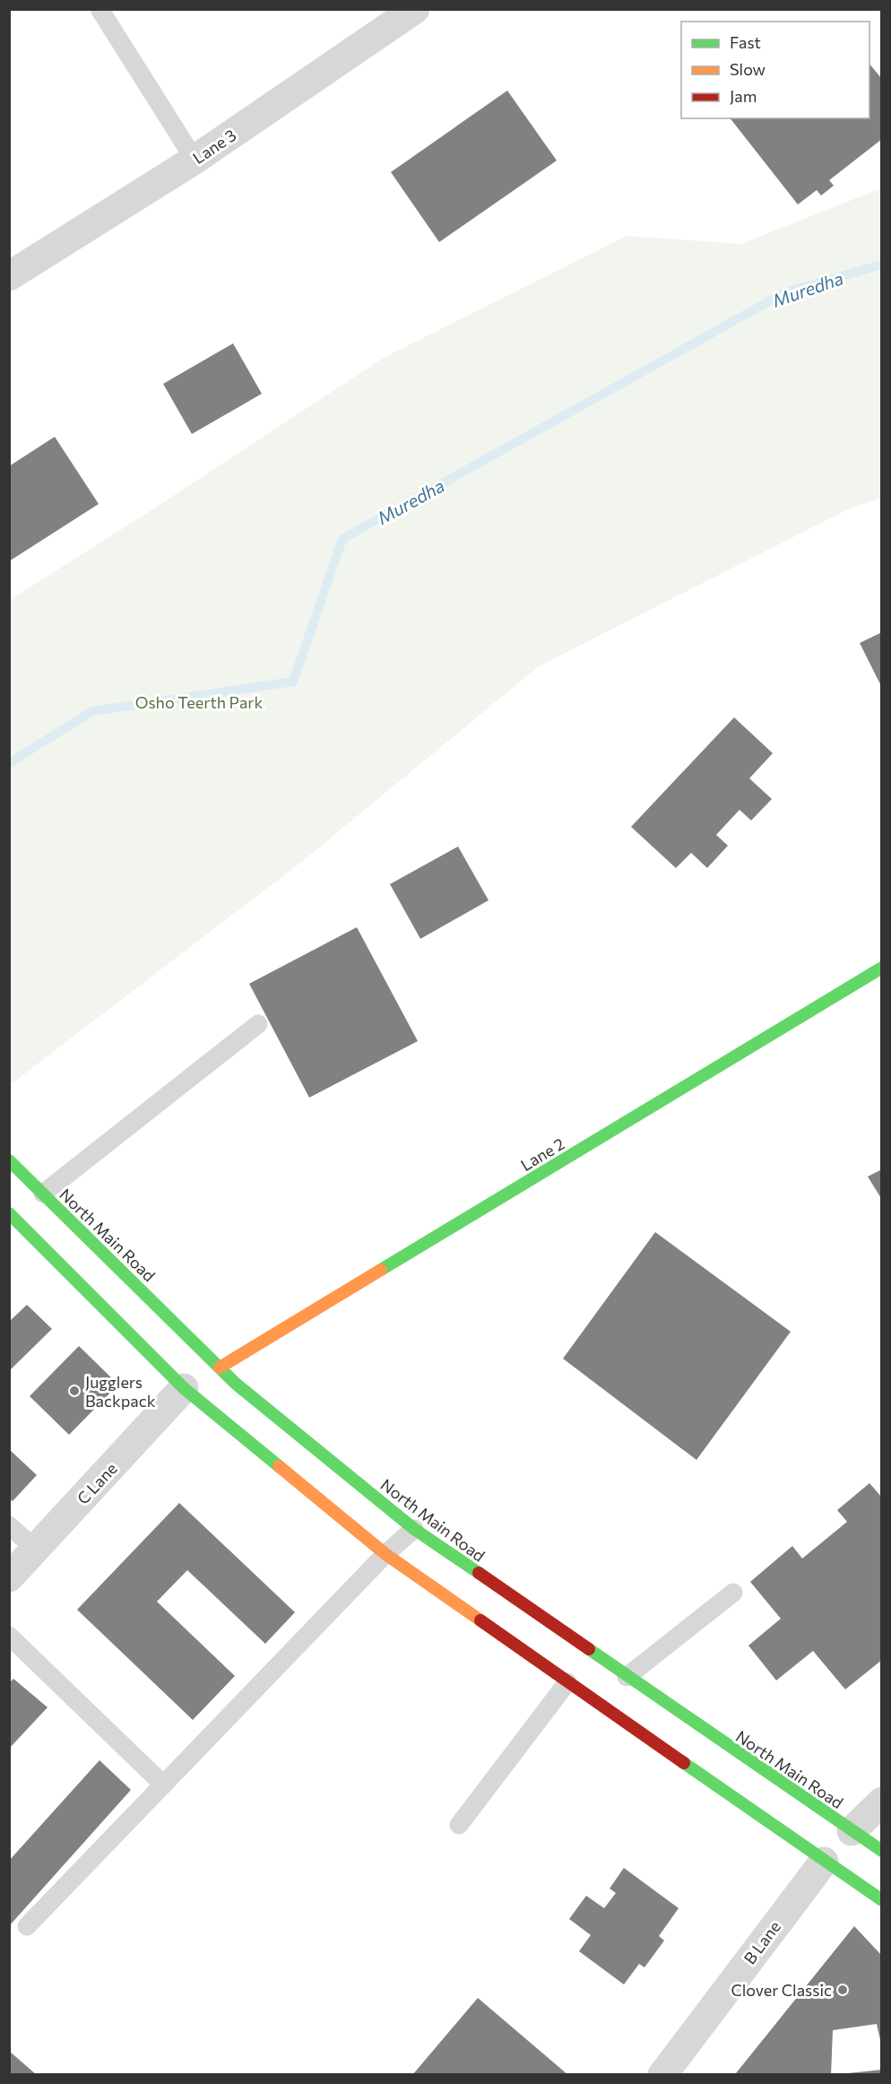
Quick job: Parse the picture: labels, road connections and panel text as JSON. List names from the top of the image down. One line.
{"streets":{"main road":["Lane 2","North Main Road"],"street":["Lane 3","C Lane","B Lane"]},"crossings":[["Lane 2","North Main Road"]],"water":["Muredha"],"parks":["Osho Teerth Park"],"places":["Jugglers Backpack","Clover Classic"],"legend":["Fast","Slow","Jam"]}
